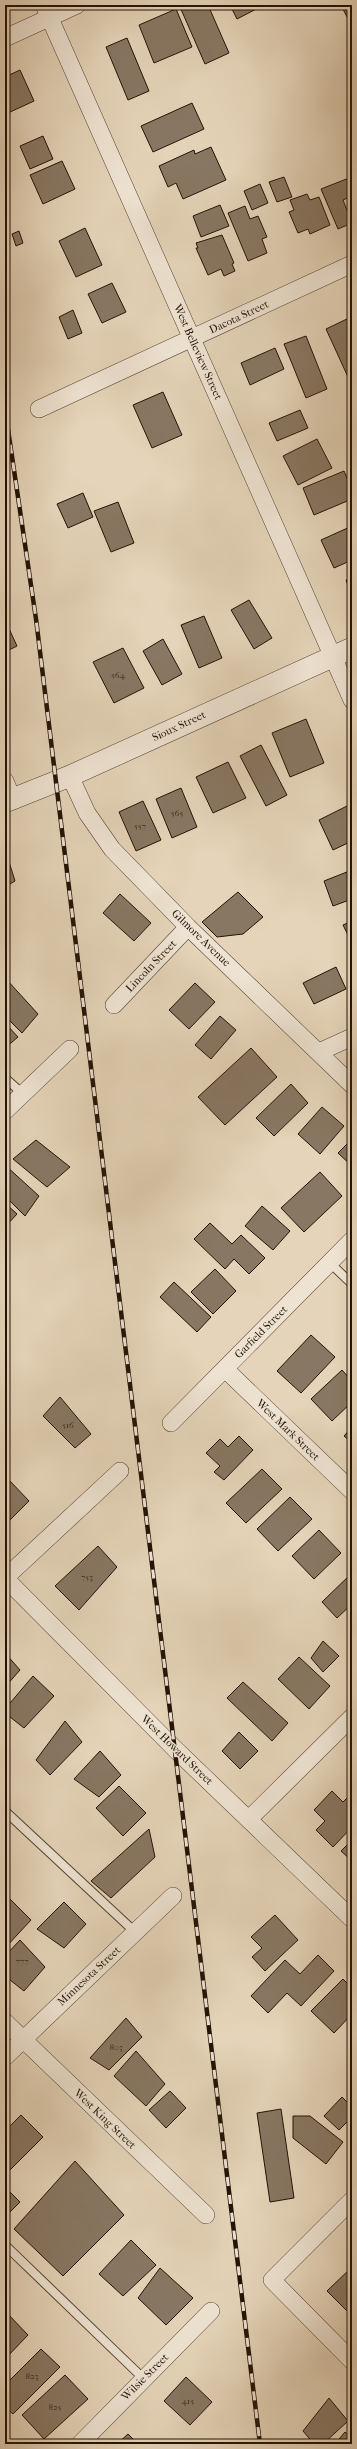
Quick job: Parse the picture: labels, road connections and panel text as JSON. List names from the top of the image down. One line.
{"streets":{"street":["Dacota Street","West Belleview Street","Sioux Street","Gilmore Avenue","Lincoln Street","Garfield Street","West Mark Street","West Howard Street","Minnesota Street","West King Street","Wilsie Street"]},"crossings":[["Dacota Street","West Belleview Street"],["West Belleview Street","Sioux Street"],["Sioux Street","Gilmore Avenue"],["Gilmore Avenue","Lincoln Street"],["Garfield Street","West Mark Street"],["Minnesota Street","West King Street"]],"house_numbers":["564","565","557","516","753","777","803","823","415","825"]}
